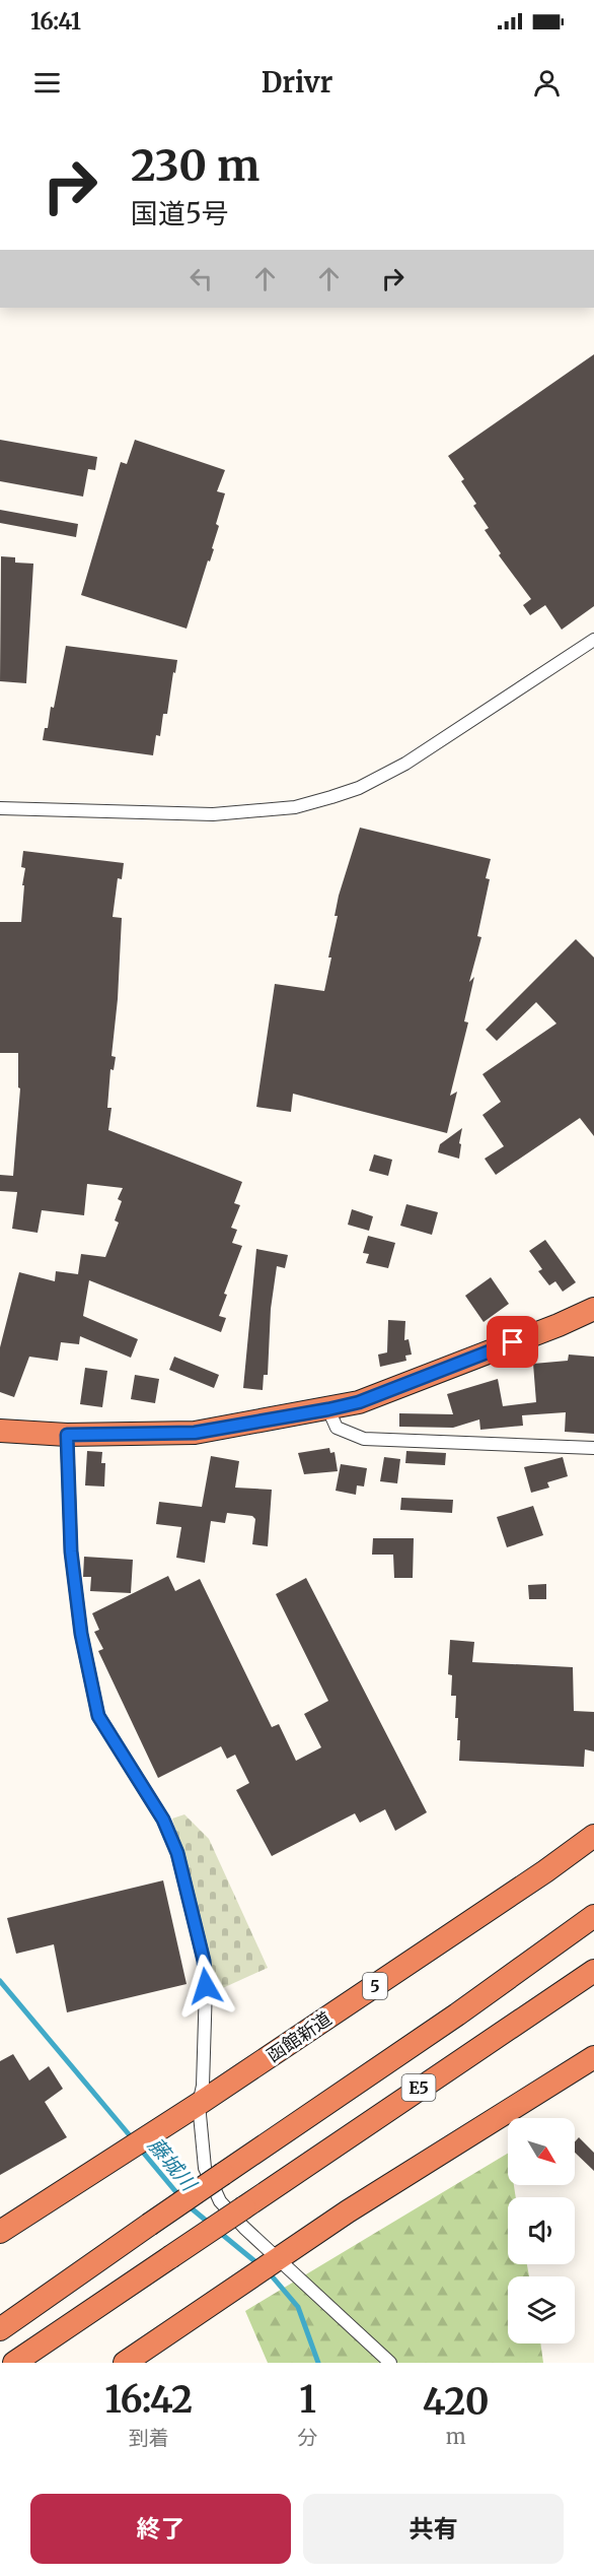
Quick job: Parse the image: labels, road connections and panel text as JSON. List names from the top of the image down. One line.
{"streets":{"highway":["5","函館新道","E5"]},"water":["藤城川"],"north":"bottom right","page":{"status":"16:41","header":"Drivr","turn":["230 m","国道5号"],"eta":["16:42","到着","1","分","420","m"],"buttons":["終了","共有"]}}
